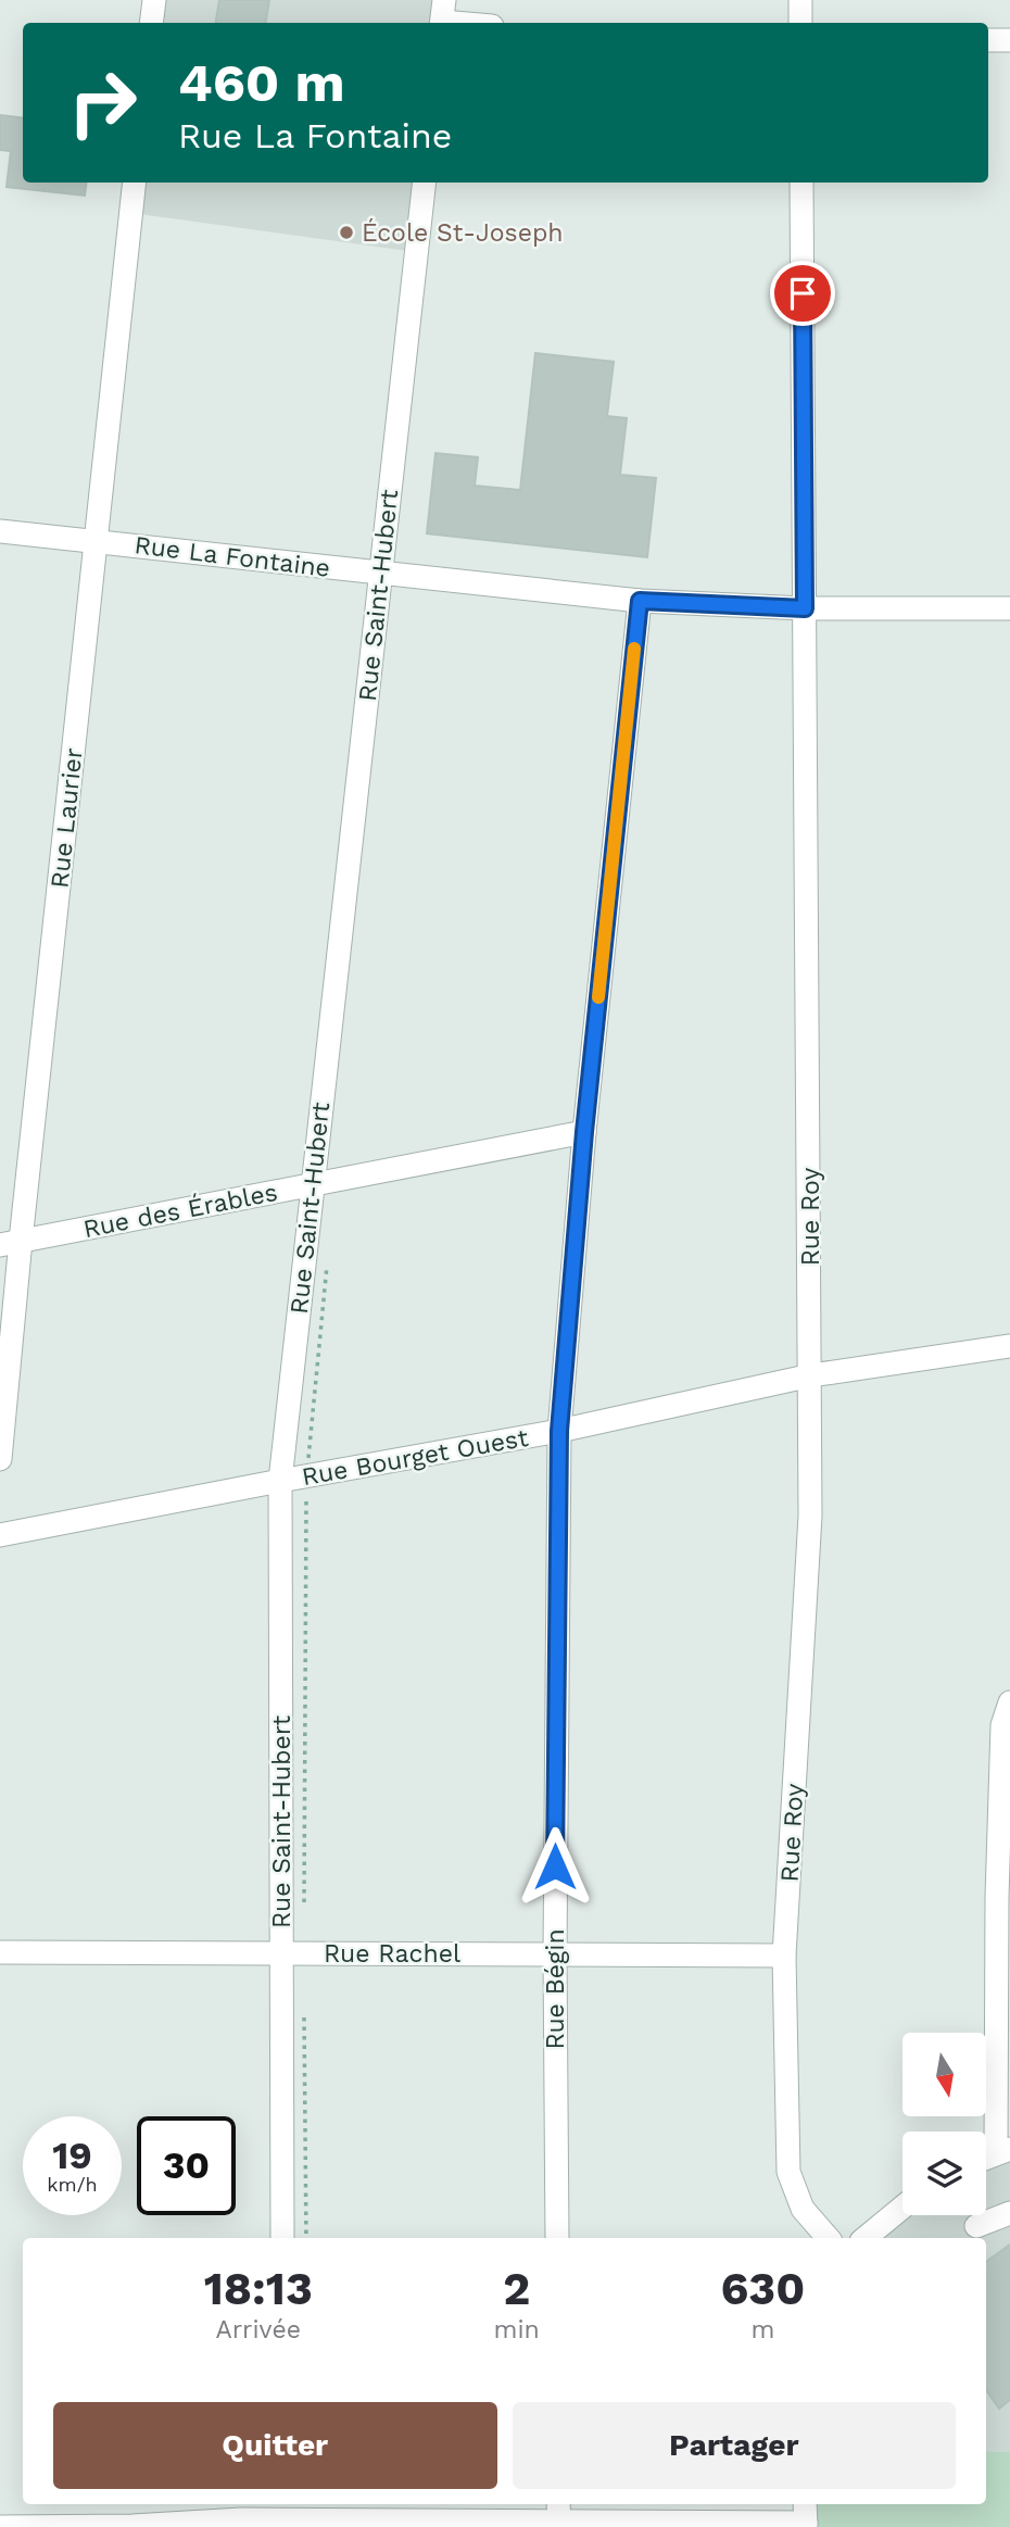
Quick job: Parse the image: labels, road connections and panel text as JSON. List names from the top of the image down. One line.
{"streets":{"street":["Rue La Fontaine","Rue Saint-Hubert","Rue Laurier","Rue des Érables","Rue Roy","Rue Bourget Ouest","Rue Rachel","Rue Bégin"]},"crossings":[["Rue La Fontaine","Rue Saint-Hubert"],["Rue La Fontaine","Rue Laurier"],["Rue La Fontaine","Rue Roy"],["Rue La Fontaine","Rue Bégin"],["Rue Saint-Hubert","Rue des Érables"],["Rue Saint-Hubert","Rue Bourget Ouest"],["Rue Saint-Hubert","Rue Rachel"],["Rue Laurier","Rue des Érables"],["Rue des Érables","Rue Bégin"],["Rue Roy","Rue Bourget Ouest"],["Rue Roy","Rue Rachel"],["Rue Bourget Ouest","Rue Bégin"],["Rue Rachel","Rue Bégin"]],"places":["École St-Joseph"],"north":"bottom","page":{"turn":["460 m","Rue La Fontaine"],"speed":"19 km/h","limit":"30","eta":["18:13","Arrivée","2","min","630","m"],"buttons":["Quitter","Partager"]}}
